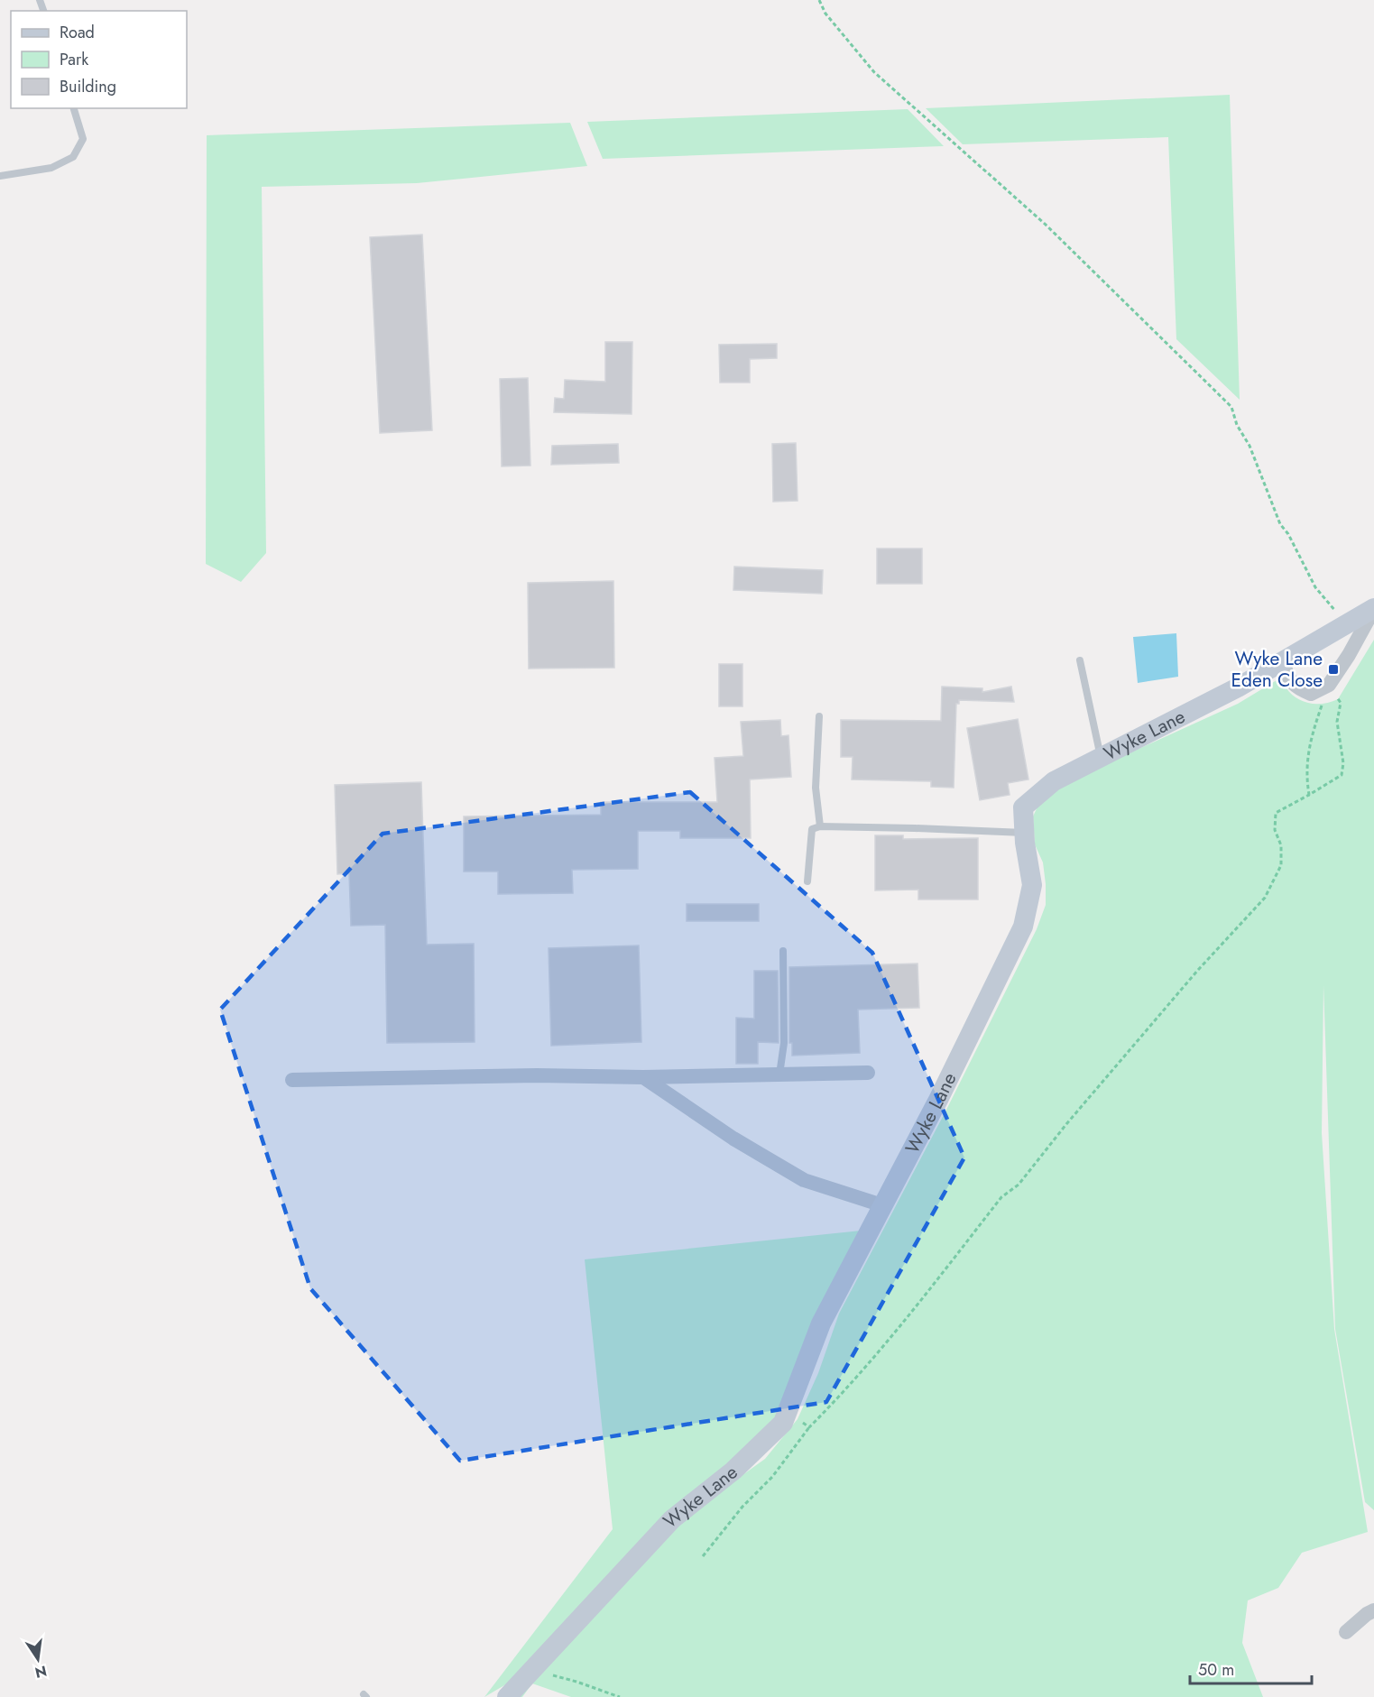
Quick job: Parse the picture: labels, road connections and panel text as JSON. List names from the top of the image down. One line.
{"streets":{"street":["Wyke Lane"]},"places":{"transit":["Wyke Lane Eden Close"]},"legend":["Road","Park","Building"],"scale_bar":"50 m","north":"bottom"}
